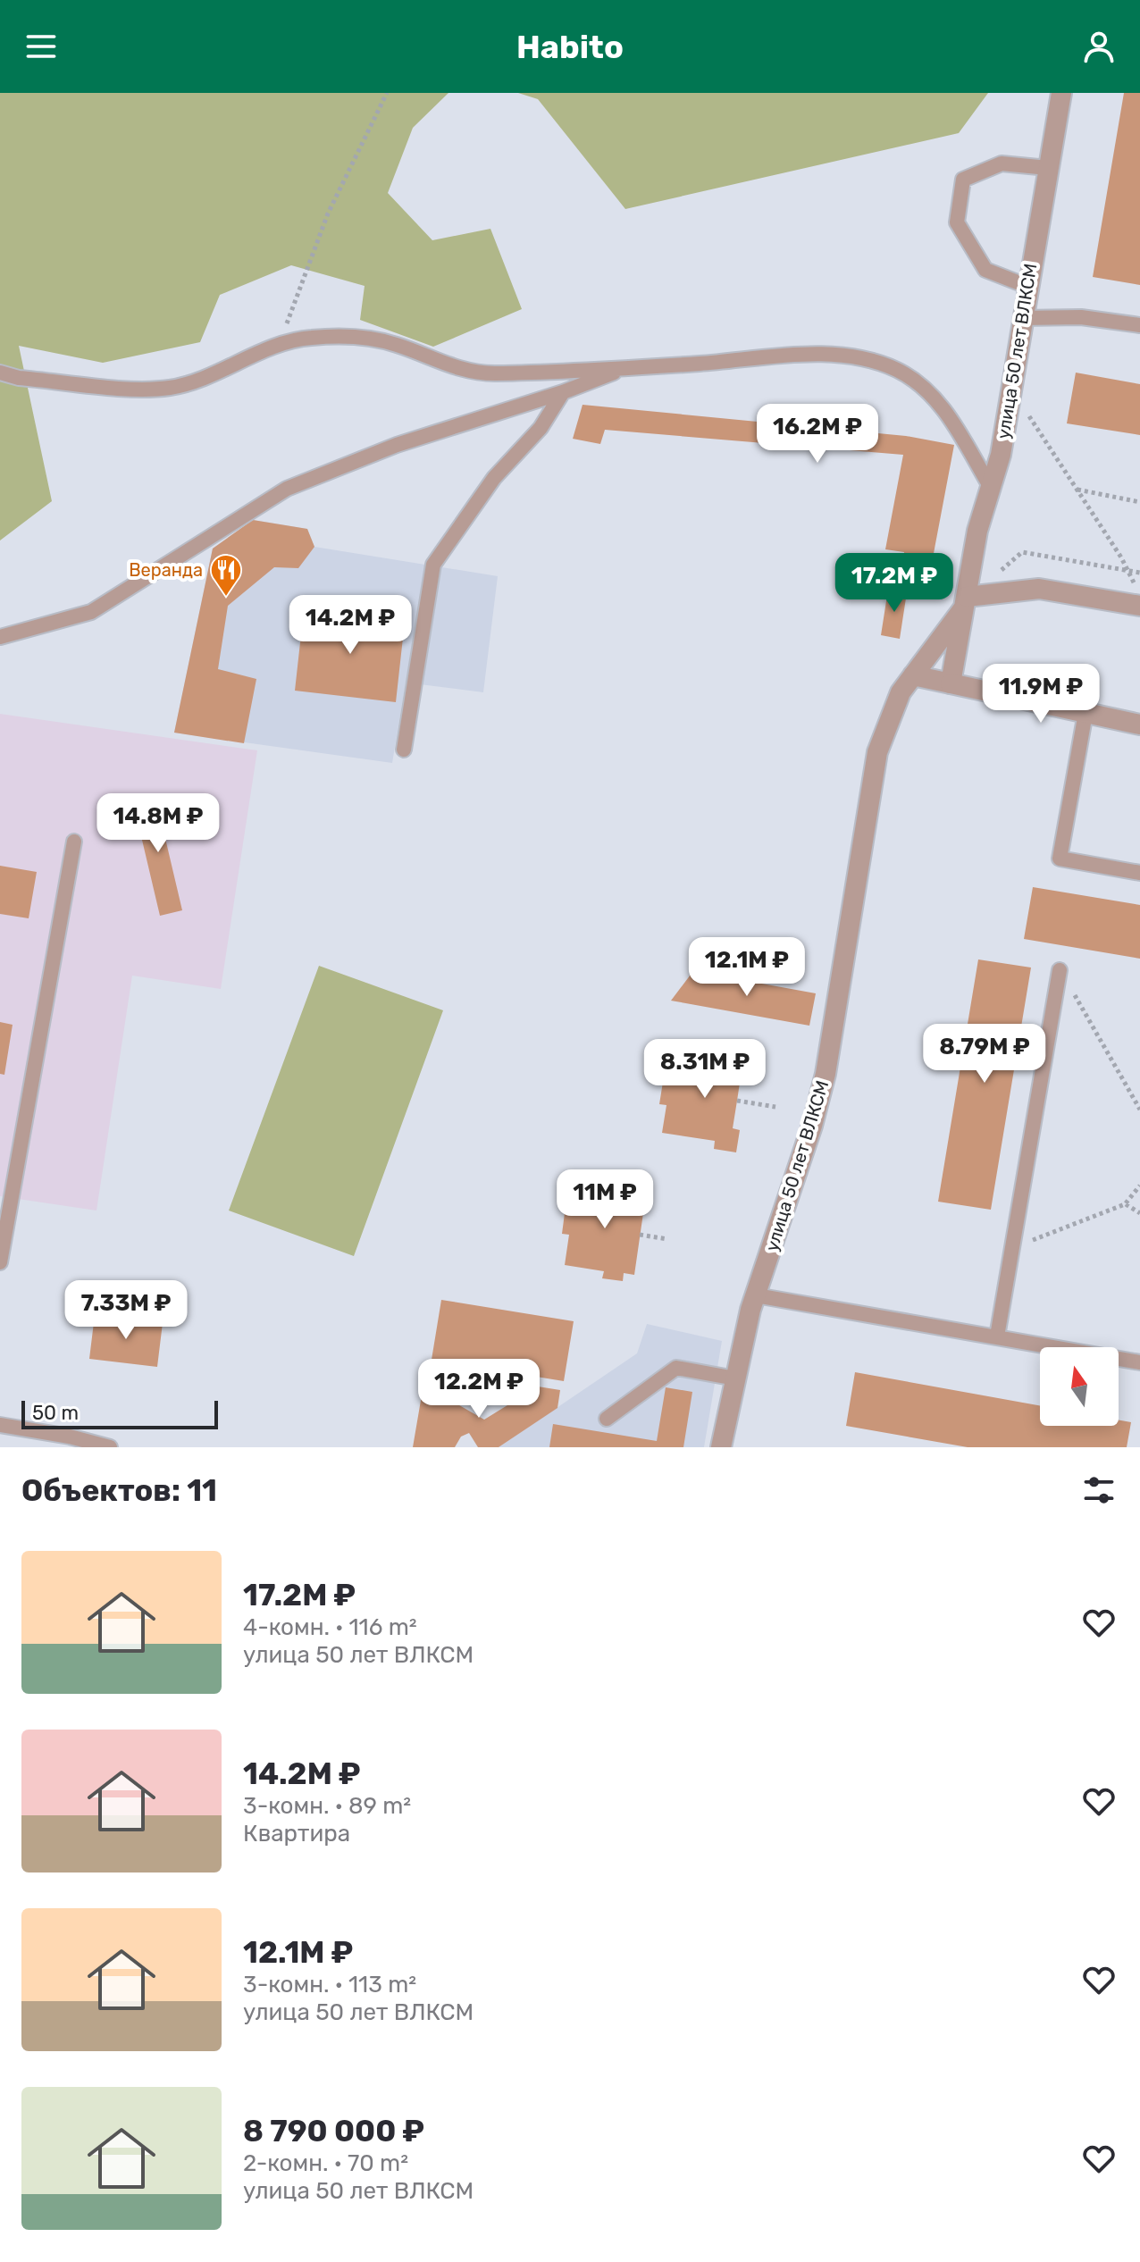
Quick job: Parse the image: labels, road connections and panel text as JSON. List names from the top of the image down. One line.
{"streets":{"street":["улица 50 лет ВЛКСМ"]},"places":{"restaurant":["Веранда"]},"scale_bar":"50 m","north":"top","page":{"header":"Habito","price":["16.2M ₽","17.2M ₽","14.2M ₽","11.9M ₽","14.8M ₽","12.1M ₽","8.79M ₽","8.31M ₽","11M ₽","7.33M ₽","12.2M ₽"],"scale":"50 m","heading":"Объектов: 11","list":[{"name":"17.2M ₽","note":"4-комн. · 116 m² · улица 50 лет ВЛКСМ"},{"name":"14.2M ₽","note":"3-комн. · 89 m² · Квартира"},{"name":"12.1M ₽","note":"3-комн. · 113 m² · улица 50 лет ВЛКСМ"},{"name":"8 790 000 ₽","note":"2-комн. · 70 m² · улица 50 лет ВЛКСМ"}]}}
